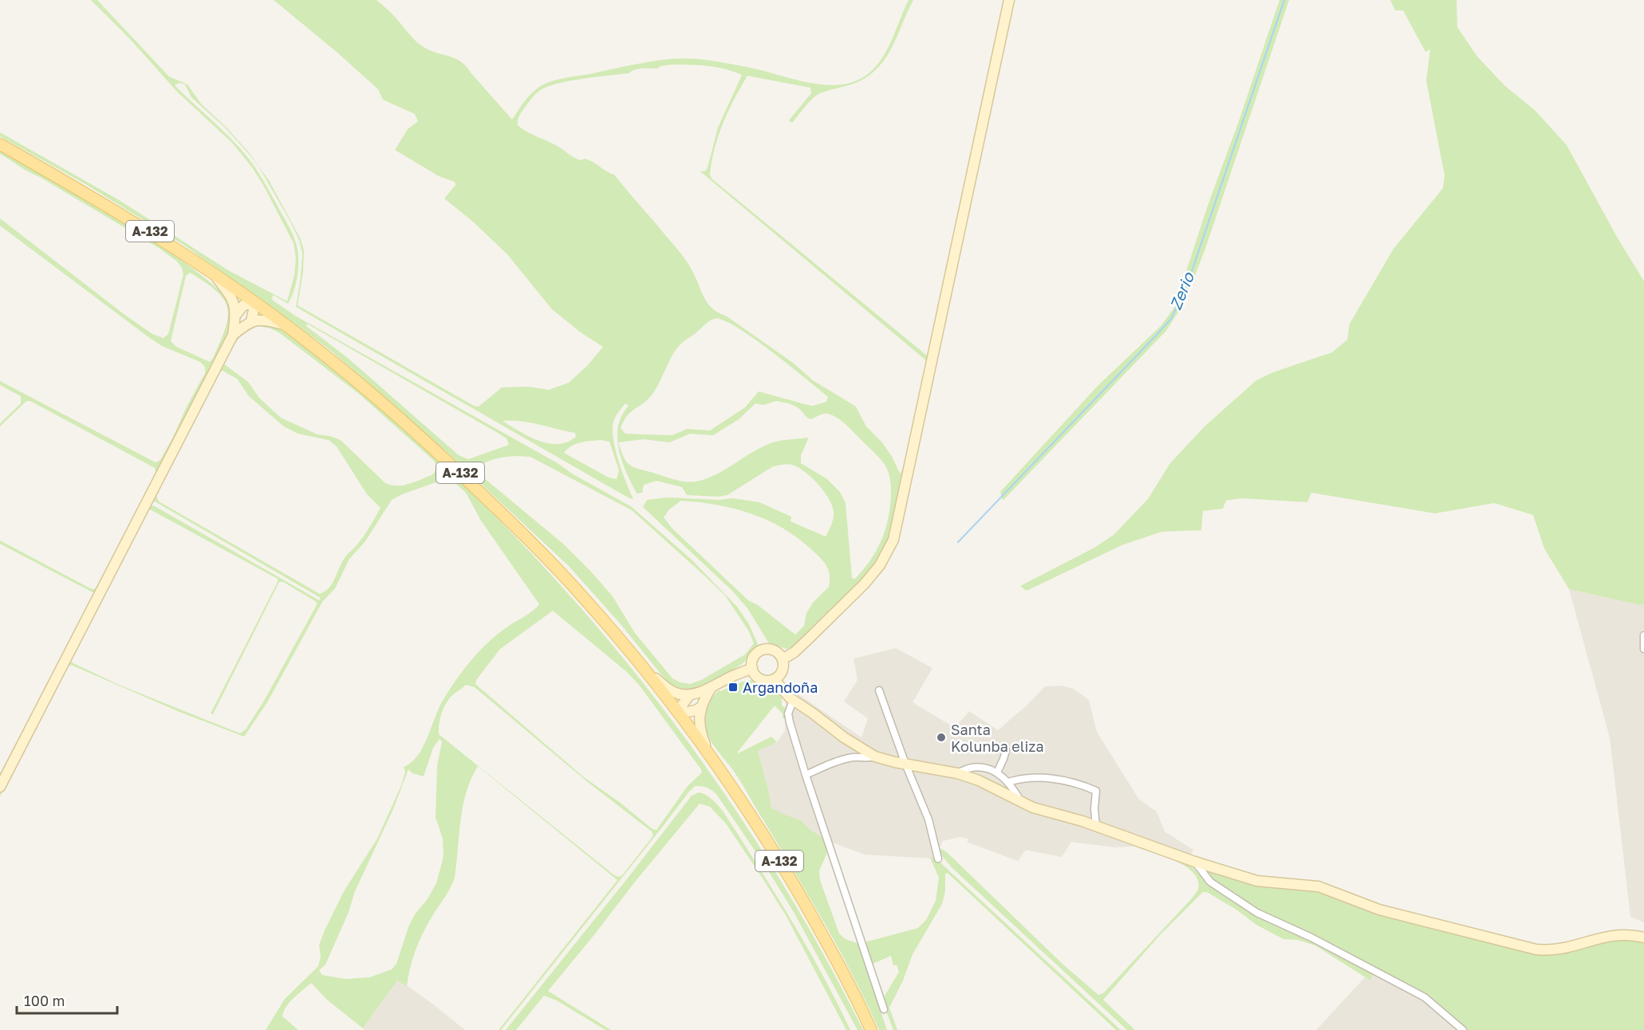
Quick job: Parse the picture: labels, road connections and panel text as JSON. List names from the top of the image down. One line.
{"streets":{"main road":["A-132"]},"water":["Zerio"],"places":{"transit":["Argandoña"],"other":["Santa Kolunba eliza"]},"scale_bar":"100 m"}
